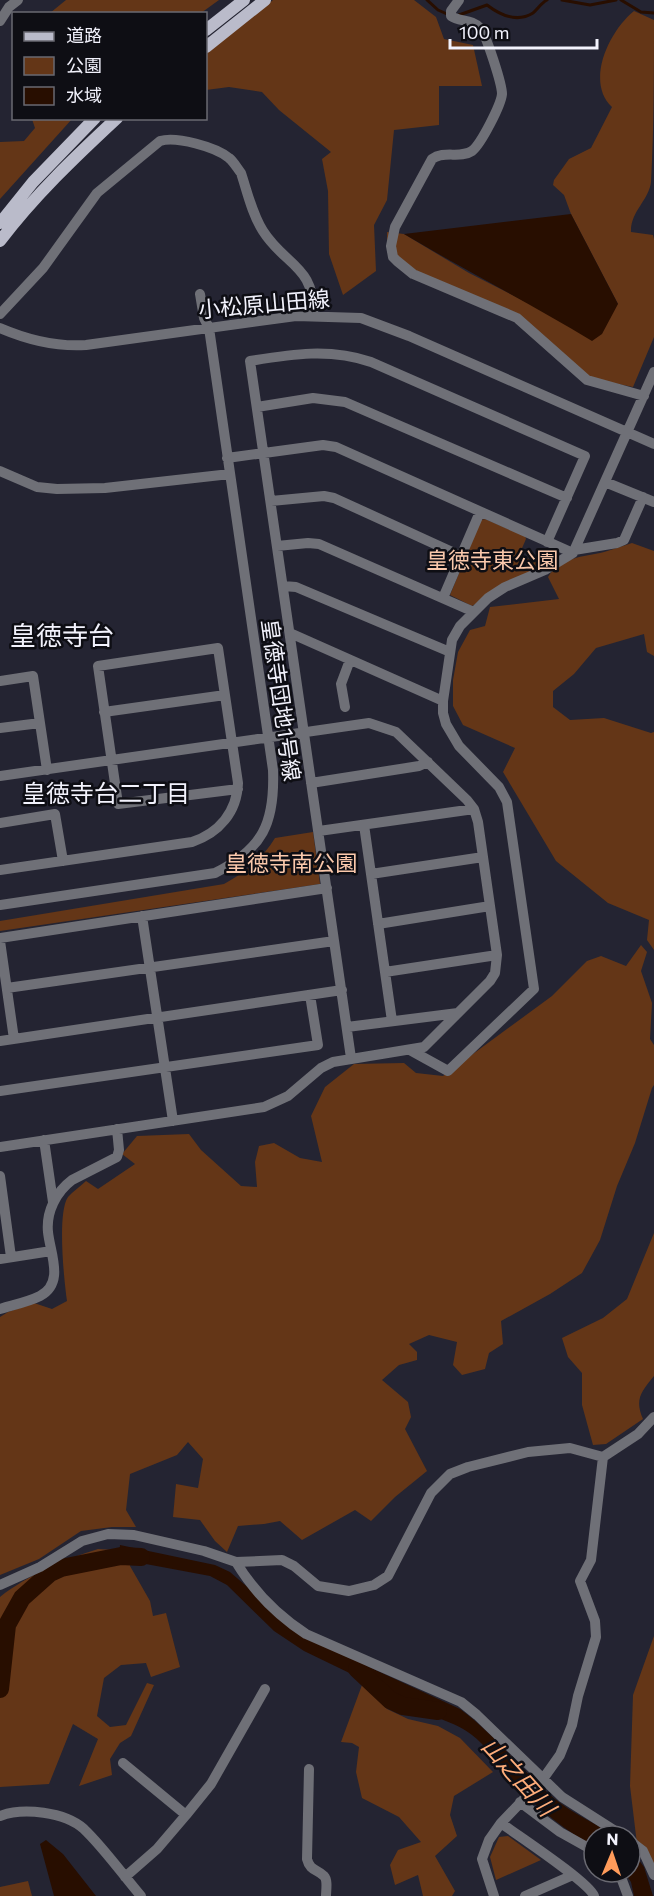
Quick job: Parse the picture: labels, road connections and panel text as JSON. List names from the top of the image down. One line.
{"streets":{"street":["小松原山田線","皇徳寺団地1号線"]},"crossings":[["小松原山田線","皇徳寺団地1号線"]],"districts":["皇徳寺台","皇徳寺台二丁目"],"water":["山之田川"],"parks":["皇徳寺東公園","皇徳寺南公園"],"legend":["道路","公園","水域"],"scale_bar":"100 m","north":"top"}
